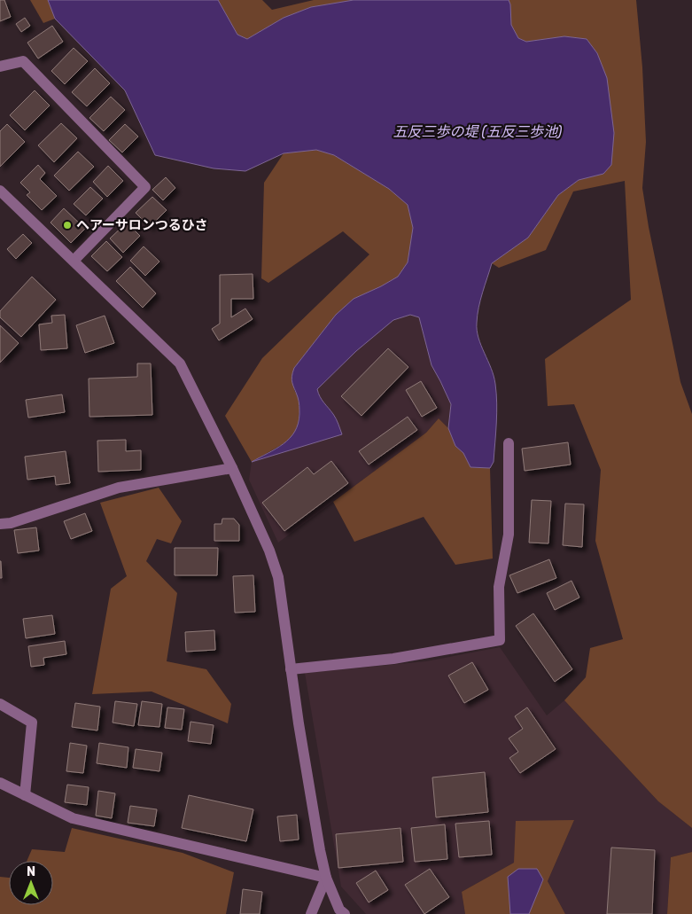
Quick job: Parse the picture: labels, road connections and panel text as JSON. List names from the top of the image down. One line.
{"water":["五反三歩の堤 (五反三歩池)"],"places":["ヘアーサロンつるひさ"],"north":"top"}
